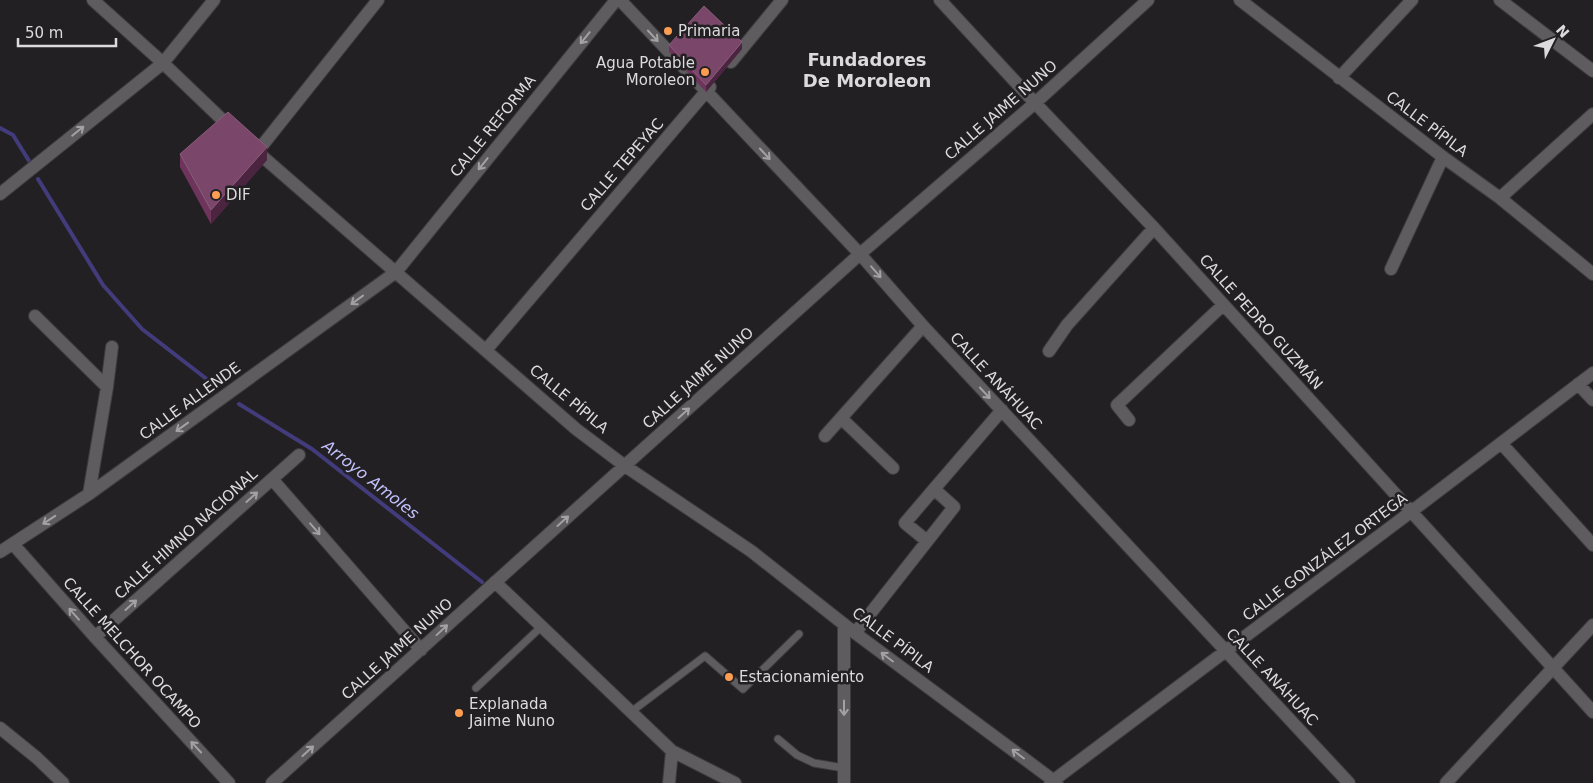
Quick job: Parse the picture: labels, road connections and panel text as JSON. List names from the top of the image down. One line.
{"streets":{"street":["CALLE JAIME NUNO","CALLE PÍPILA","CALLE REFORMA","CALLE TEPEYAC","CALLE PEDRO GUZMÁN","CALLE ANÁHUAC","CALLE ALLENDE","CALLE HIMNO NACIONAL","CALLE GONZÁLEZ ORTEGA","CALLE MELCHOR OCAMPO"]},"crossings":[["CALLE JAIME NUNO","CALLE PÍPILA"],["CALLE JAIME NUNO","CALLE PEDRO GUZMÁN"],["CALLE JAIME NUNO","CALLE ANÁHUAC"],["CALLE PÍPILA","CALLE REFORMA"],["CALLE PÍPILA","CALLE TEPEYAC"],["CALLE PÍPILA","CALLE ALLENDE"],["CALLE PÍPILA","CALLE GONZÁLEZ ORTEGA"],["CALLE REFORMA","CALLE ALLENDE"],["CALLE TEPEYAC","CALLE ANÁHUAC"],["CALLE PEDRO GUZMÁN","CALLE GONZÁLEZ ORTEGA"],["CALLE ANÁHUAC","CALLE GONZÁLEZ ORTEGA"],["CALLE ALLENDE","CALLE MELCHOR OCAMPO"],["CALLE HIMNO NACIONAL","CALLE MELCHOR OCAMPO"]],"one_way":["CALLE JAIME NUNO","CALLE REFORMA","CALLE ANÁHUAC","CALLE ALLENDE","CALLE HIMNO NACIONAL","CALLE MELCHOR OCAMPO"],"districts":["Fundadores De Moroleon"],"water":["Arroyo Amoles"],"places":["Primaria","Agua Potable Moroleon","DIF","Estacionamiento","Explanada Jaime Nuno"],"scale_bar":"50 m","north":"top right"}
